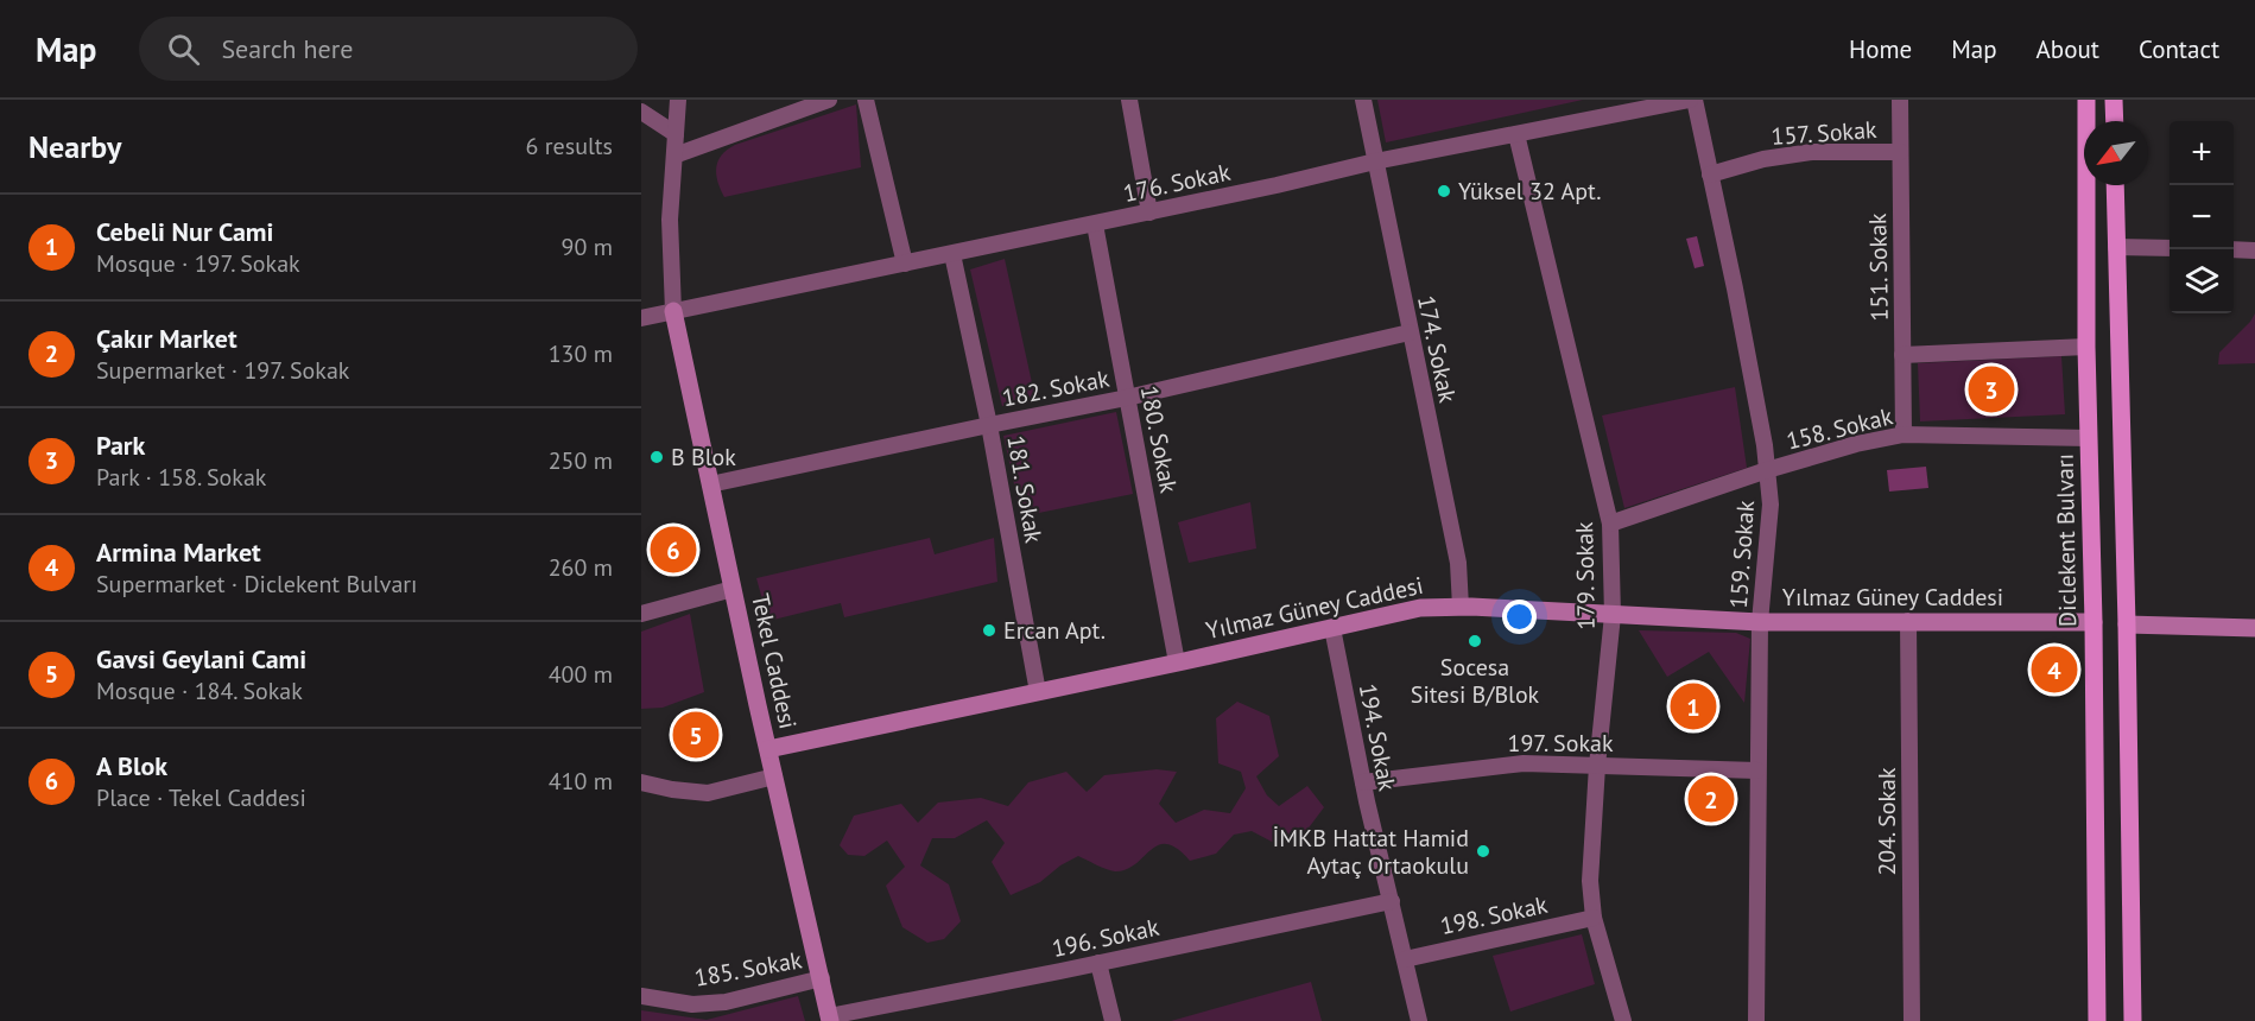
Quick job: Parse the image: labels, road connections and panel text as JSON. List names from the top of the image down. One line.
{"streets":{"main road":["Diclekent Bulvarı"],"street":["157. Sokak","176. Sokak","151. Sokak","174. Sokak","182. Sokak","158. Sokak","180. Sokak","181. Sokak","159. Sokak","179. Sokak","Yılmaz Güney Caddesi","Tekel Caddesi","194. Sokak","197. Sokak","204. Sokak","198. Sokak","196. Sokak","185. Sokak"]},"crossings":[["157. Sokak","151. Sokak"],["157. Sokak","159. Sokak"],["176. Sokak","174. Sokak"],["176. Sokak","180. Sokak"],["176. Sokak","181. Sokak"],["176. Sokak","159. Sokak"],["176. Sokak","179. Sokak"],["176. Sokak","Tekel Caddesi"],["151. Sokak","158. Sokak"],["174. Sokak","182. Sokak"],["174. Sokak","Yılmaz Güney Caddesi"],["182. Sokak","180. Sokak"],["182. Sokak","181. Sokak"],["182. Sokak","Tekel Caddesi"],["158. Sokak","Diclekent Bulvarı"],["158. Sokak","159. Sokak"],["158. Sokak","179. Sokak"],["180. Sokak","Yılmaz Güney Caddesi"],["181. Sokak","Yılmaz Güney Caddesi"],["Diclekent Bulvarı","Yılmaz Güney Caddesi"],["159. Sokak","Yılmaz Güney Caddesi"],["159. Sokak","197. Sokak"],["179. Sokak","Yılmaz Güney Caddesi"],["179. Sokak","197. Sokak"],["179. Sokak","198. Sokak"],["Yılmaz Güney Caddesi","Tekel Caddesi"],["Yılmaz Güney Caddesi","194. Sokak"],["Yılmaz Güney Caddesi","204. Sokak"],["Tekel Caddesi","196. Sokak"],["Tekel Caddesi","185. Sokak"],["194. Sokak","197. Sokak"],["194. Sokak","198. Sokak"],["194. Sokak","196. Sokak"]],"places":["Yüksel 32 Apt.","B Blok","Ercan Apt.","Socesa Sitesi B/Blok","İMKB Hattat Hamid Aytaç Ortaokulu"],"north":"bottom left","page":{"header":"Map","search":"Search here","nav":["Home","Map","About","Contact"],"heading":["Nearby","6 results"],"map_buttons":["+","−"],"list":[{"mark":"1","name":"Cebeli Nur Cami","note":"Mosque · 197. Sokak","value":"90 m"},{"mark":"2","name":"Çakır Market","note":"Supermarket · 197. Sokak","value":"130 m"},{"mark":"3","name":"Park","note":"Park · 158. Sokak","value":"250 m"},{"mark":"4","name":"Armina Market","note":"Supermarket · Diclekent Bulvarı","value":"260 m"},{"mark":"5","name":"Gavsi Geylani Cami","note":"Mosque · 184. Sokak","value":"400 m"},{"mark":"6","name":"A Blok","note":"Place · Tekel Caddesi","value":"410 m"}],"pins":["3","6","4","1","5","2"]}}
